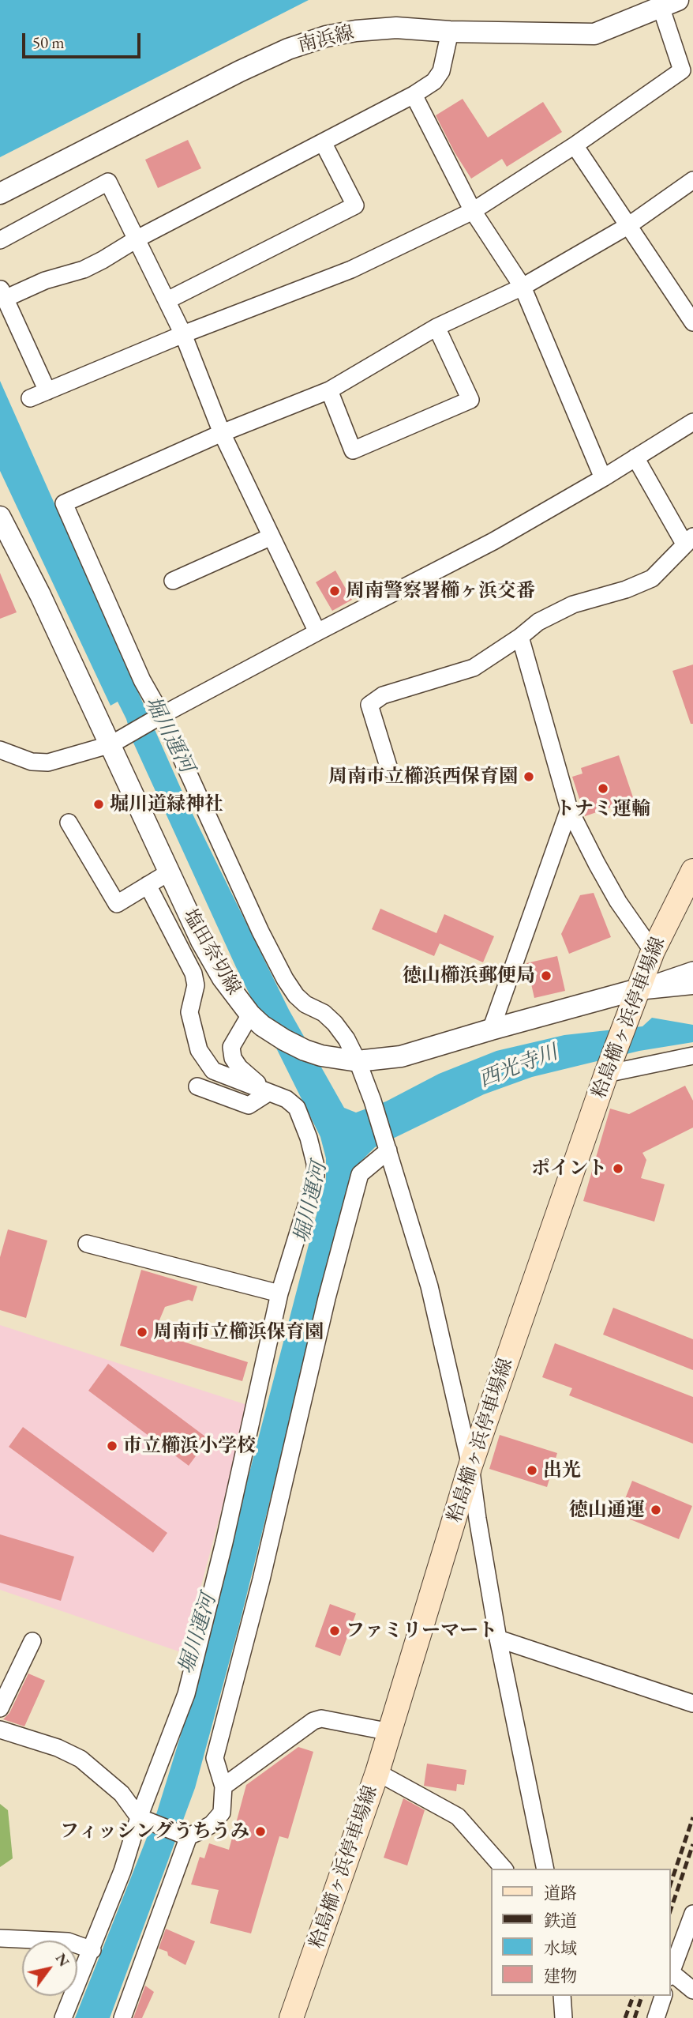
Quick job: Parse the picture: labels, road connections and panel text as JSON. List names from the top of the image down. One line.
{"streets":{"main road":["粭島櫛ヶ浜停車場線"],"street":["南浜線","塩田奈切線"]},"crossings":[["塩田奈切線","粭島櫛ヶ浜停車場線"]],"water":["堀川運河","西光寺川"],"places":["周南警察署櫛ヶ浜交番","周南市立櫛浜西保育園","トナミ運輸","堀川道緑神社","徳山櫛浜郵便局","ポイント","周南市立櫛浜保育園","市立櫛浜小学校","出光","徳山通運","ファミリーマート","フィッシングうちうみ"],"legend":["道路","鉄道","水域","建物"],"scale_bar":"50 m","north":"top right"}
